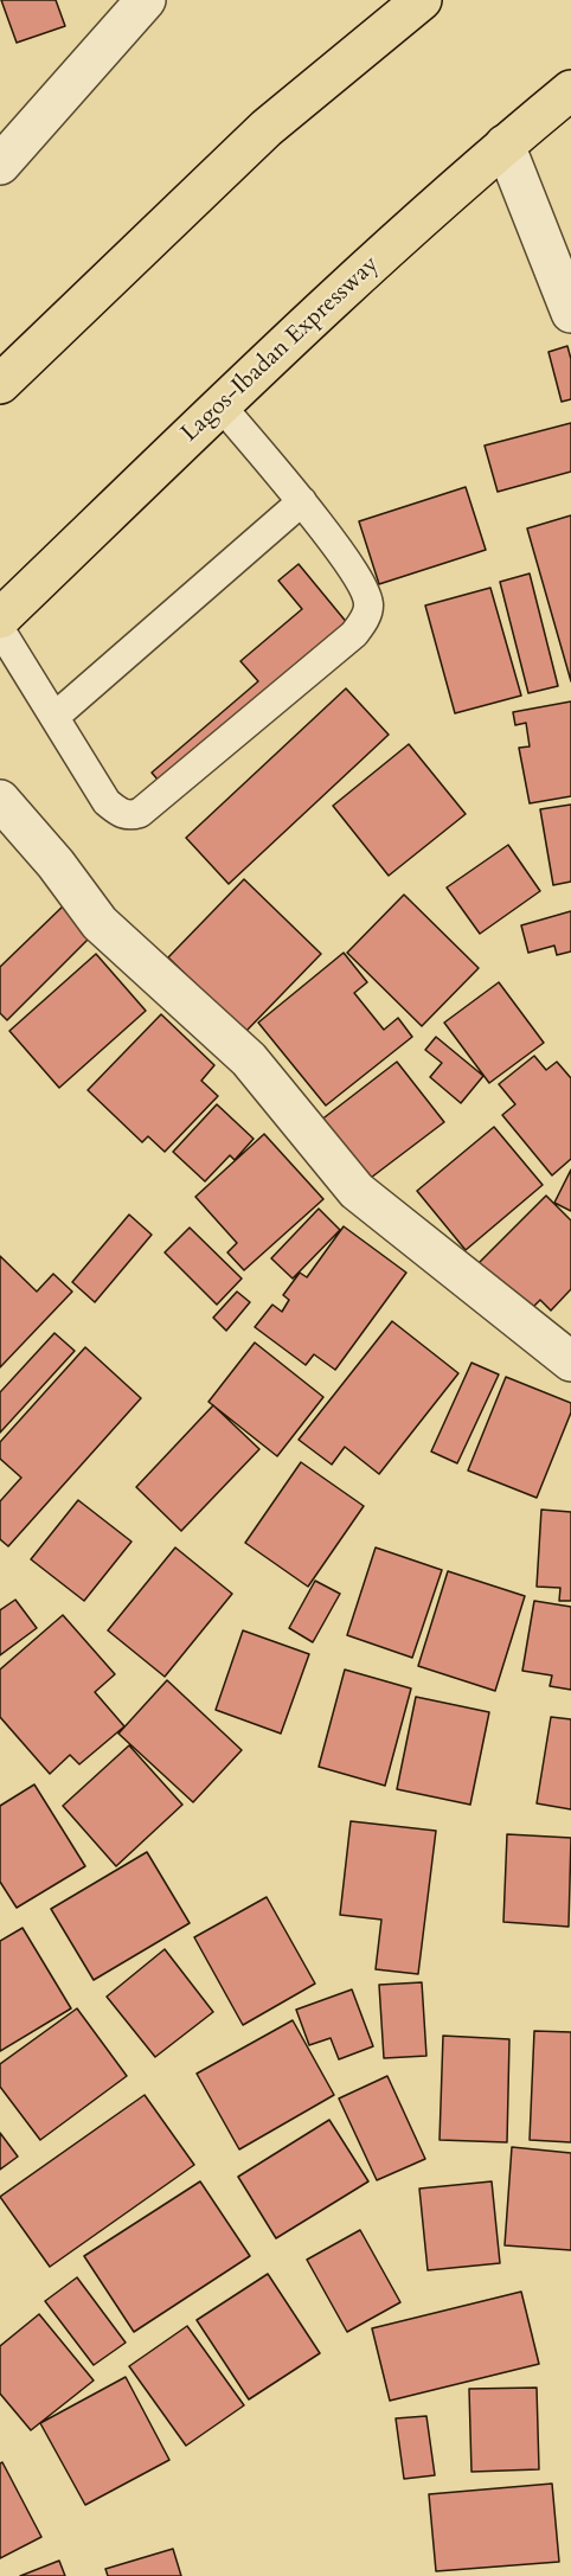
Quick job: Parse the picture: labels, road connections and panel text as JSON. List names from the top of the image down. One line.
{"streets":{"highway":["Lagos-Ibadan Expressway"]}}
